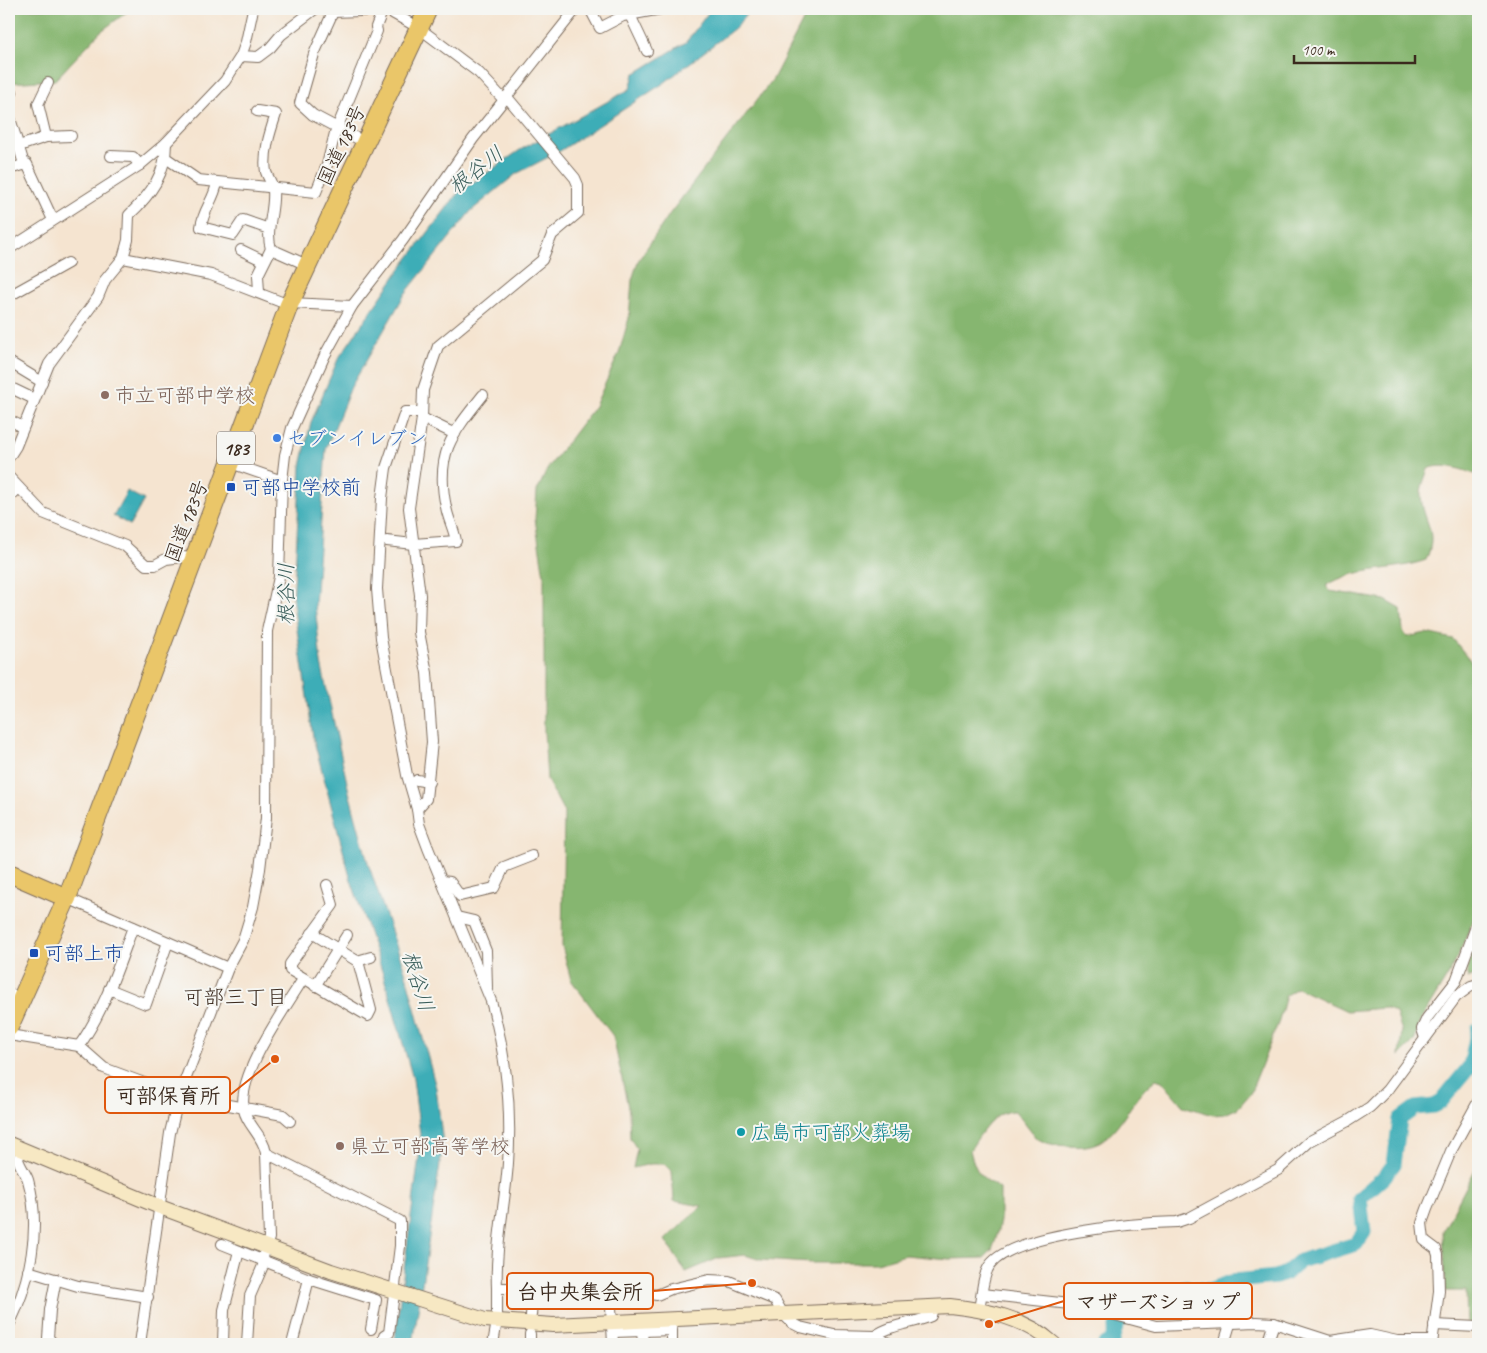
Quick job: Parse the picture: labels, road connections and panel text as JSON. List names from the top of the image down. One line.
{"streets":{"highway":["国道183号","183"]},"districts":["可部三丁目"],"water":["根谷川"],"places":{"other":["市立可部中学校","セブンイレブン","可部保育所","広島市可部火葬場","県立可部高等学校","台中央集会所","マザーズショップ"],"transit":["可部中学校前","可部上市"]},"scale_bar":"100 m"}
